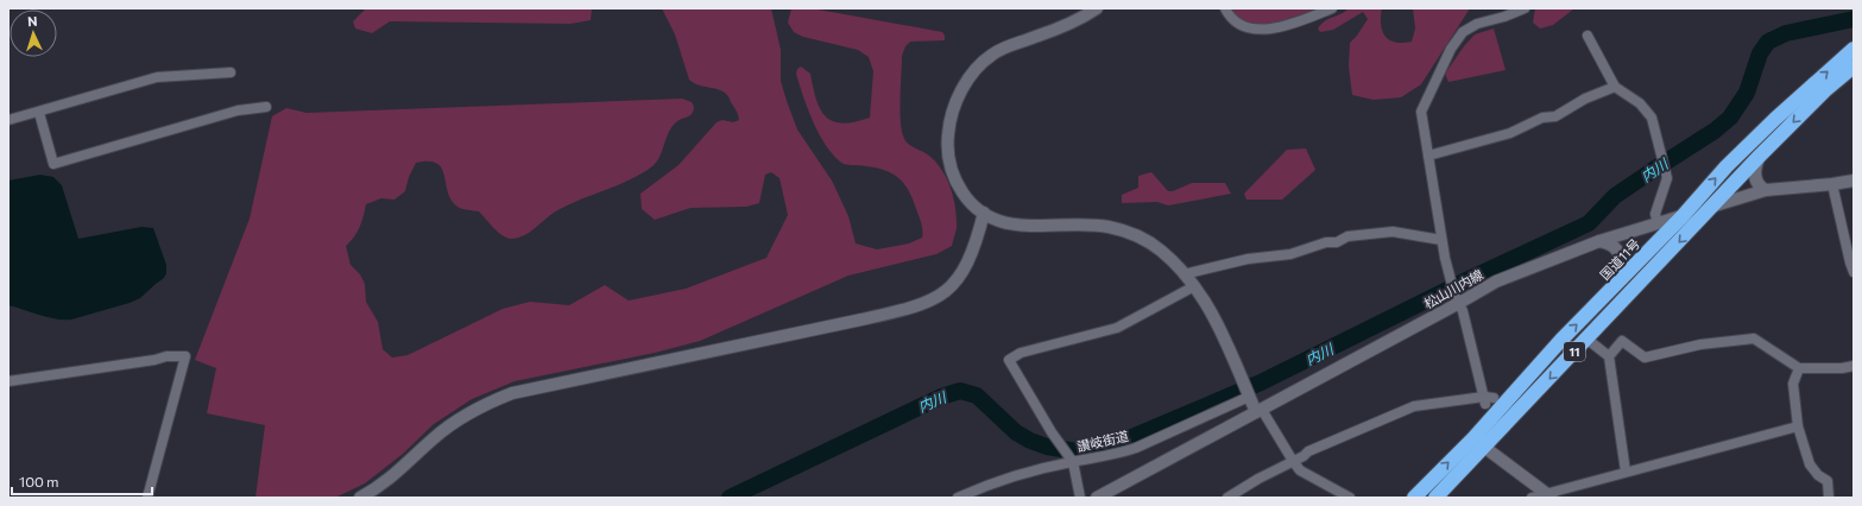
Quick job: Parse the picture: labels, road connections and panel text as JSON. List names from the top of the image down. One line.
{"streets":{"highway":["国道11号","11"],"street":["松山川内線","讃岐街道"]},"crossings":[["国道11号","松山川内線"],["松山川内線","11"]],"water":["内川"],"scale_bar":"100 m","north":"top"}
